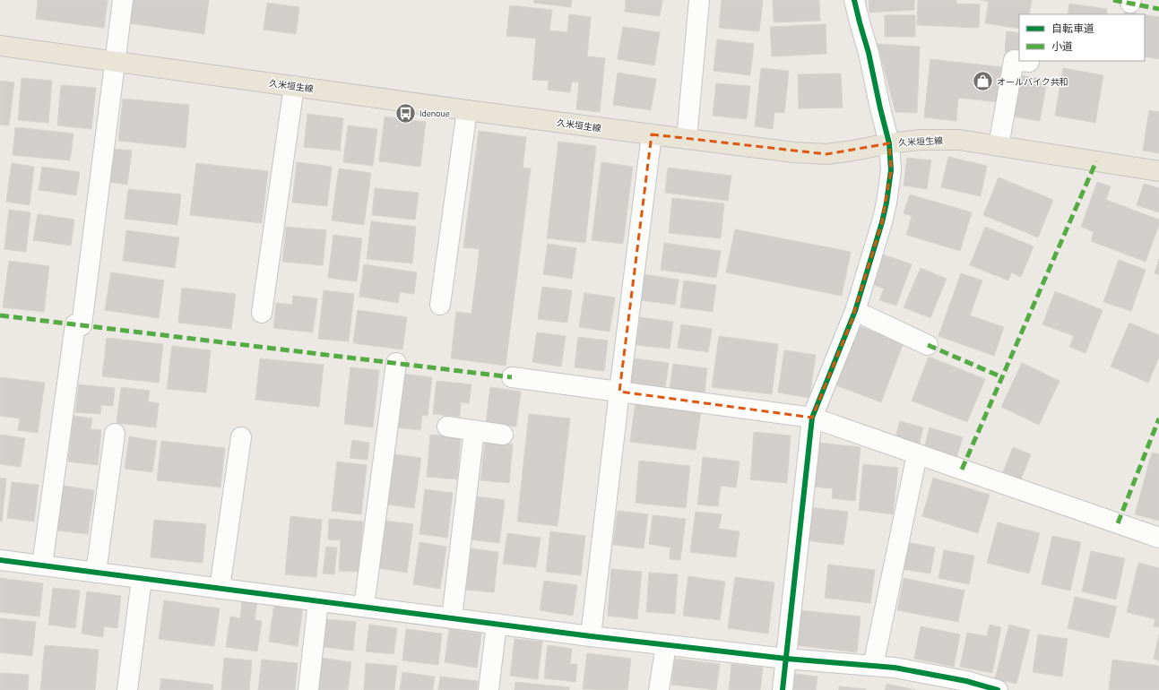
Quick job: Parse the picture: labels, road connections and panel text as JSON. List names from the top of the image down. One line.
{"streets":{"main road":["久米垣生線"]},"places":{"shop":["オールバイク共和"],"bus stop":["Idenoue"]},"legend":["自転車道","小道"]}
